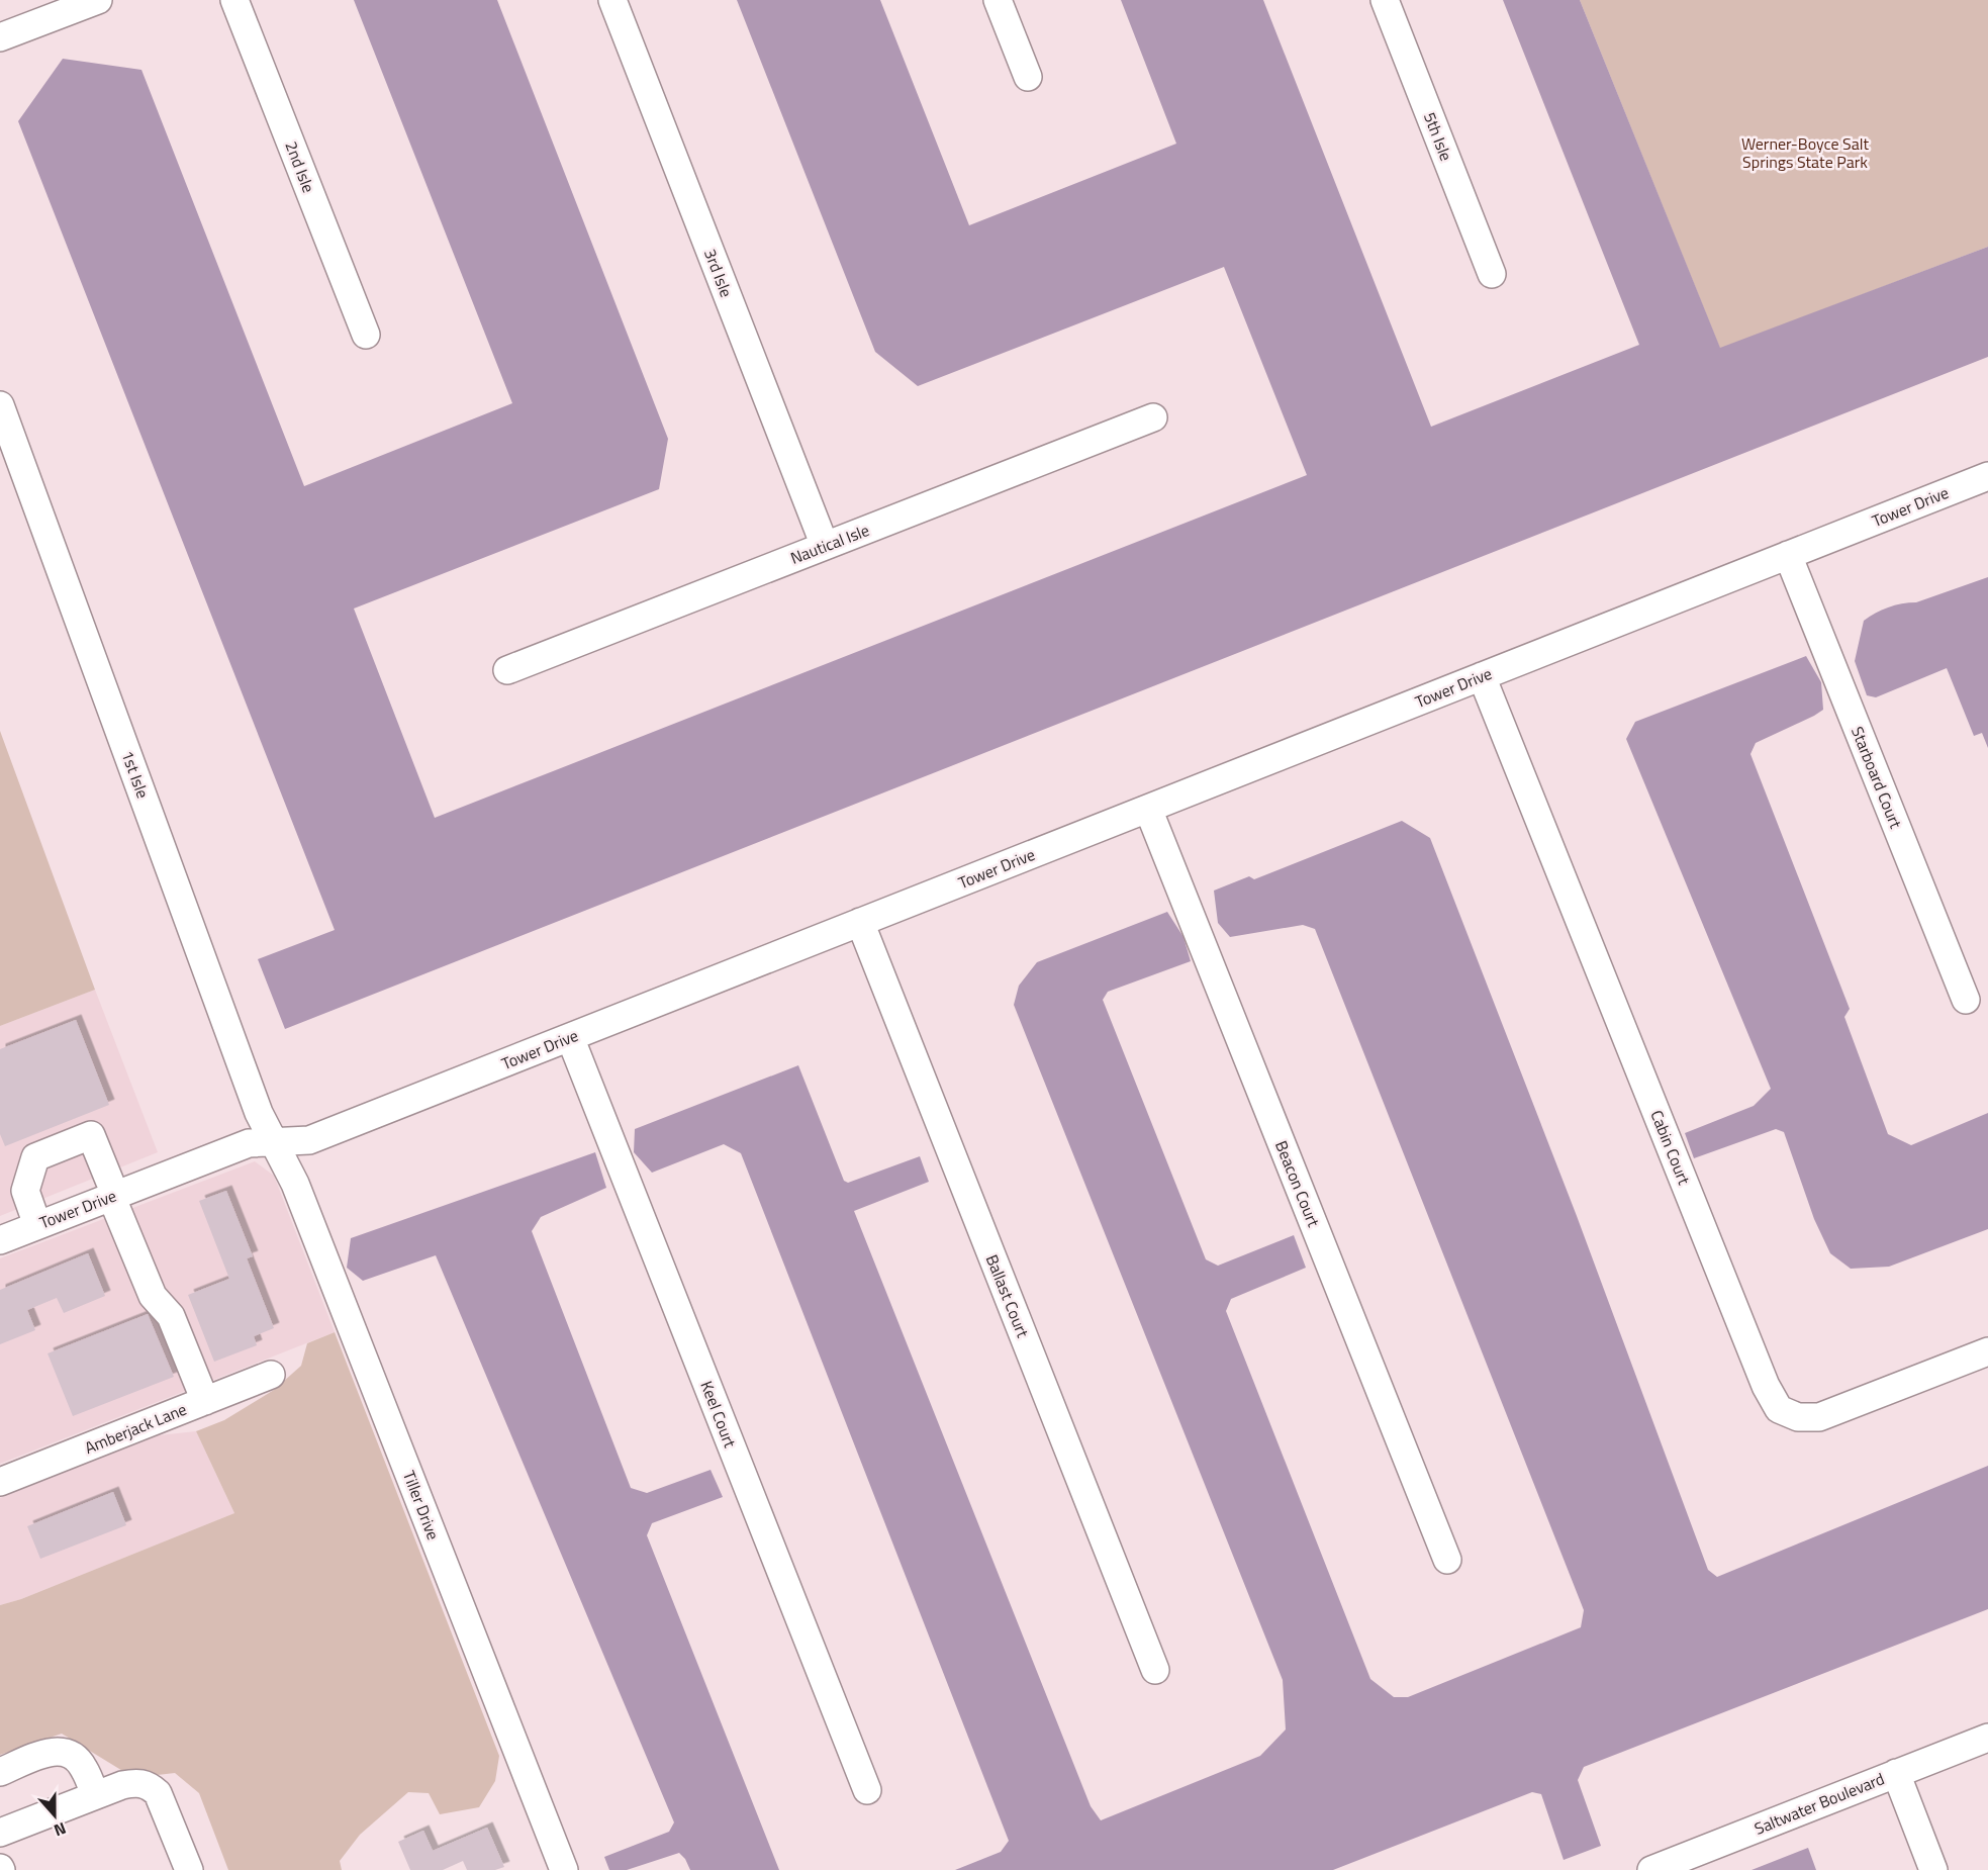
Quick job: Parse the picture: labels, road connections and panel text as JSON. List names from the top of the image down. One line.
{"streets":{"street":["5th Isle","2nd Isle","3rd Isle","Tower Drive","Nautical Isle","1st Isle","Starboard Court","Cabin Court","Beacon Court","Ballast Court","Keel Court","Amberjack Lane","Tiller Drive","Saltwater Boulevard"]},"crossings":[["3rd Isle","Nautical Isle"],["Tower Drive","1st Isle"],["Tower Drive","Starboard Court"],["Tower Drive","Cabin Court"],["Tower Drive","Beacon Court"],["Tower Drive","Ballast Court"],["Tower Drive","Keel Court"],["Tower Drive","Tiller Drive"],["1st Isle","Tiller Drive"]],"parks":["Werner-Boyce Salt Springs State Park"],"north":"bottom"}
